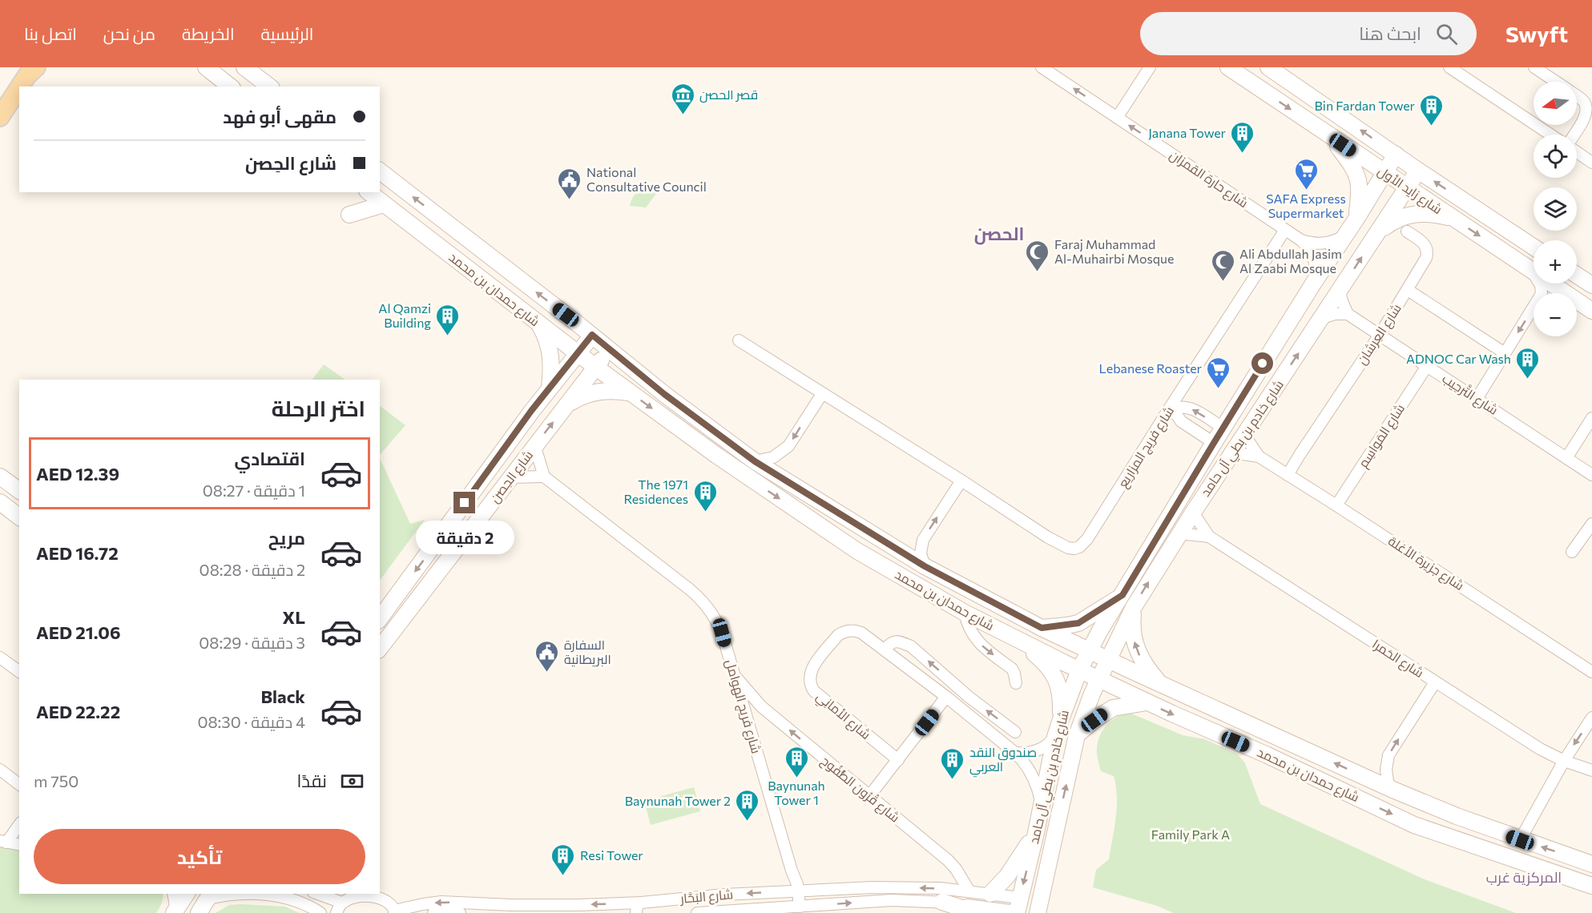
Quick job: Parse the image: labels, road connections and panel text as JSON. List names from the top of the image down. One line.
{"streets":{"main road":["شارع زايد الأول","شارع حمدان بن محمد","شارع خادم بن بطي آل حامد","شارع الحِصن"],"street":["شارع حارة القمزان","شارع العِرشان","شارع التَّرحِيب","شارع المَواسِم","شارع فريج المزاريع","شارع جزيرة الأغلة","شارع الحَمرا","شارع فريج الهوامل","شارع الأمانِي","شارع قُرُون الطُّفُوح","شارع البَحَّار"]},"crossings":[["شارع حارة القمزان","شارع خادم بن بطي آل حامد"],["شارع حارة القمزان","شارع فريج المزاريع"],["شارع زايد الأول","شارع خادم بن بطي آل حامد"],["شارع حمدان بن محمد","شارع خادم بن بطي آل حامد"],["شارع حمدان بن محمد","شارع الحِصن"],["شارع العِرشان","شارع التَّرحِيب"],["شارع العِرشان","شارع جزيرة الأغلة"],["شارع التَّرحِيب","شارع المَواسِم"],["شارع المَواسِم","شارع جزيرة الأغلة"],["شارع خادم بن بطي آل حامد","شارع جزيرة الأغلة"],["شارع خادم بن بطي آل حامد","شارع الحَمرا"],["شارع خادم بن بطي آل حامد","شارع الأمانِي"],["شارع خادم بن بطي آل حامد","شارع البَحَّار"],["شارع فريج الهوامل","شارع قُرُون الطُّفُوح"],["شارع فريج الهوامل","شارع البَحَّار"],["شارع قُرُون الطُّفُوح","شارع البَحَّار"]],"one_way":["شارع حارة القمزان","شارع قُرُون الطُّفُوح"],"districts":["الحصن","المركزية غرب"],"parks":["Family Park A"],"places":{"museum":["قصر الحصن"],"building":["Bin Fardan Tower","Janana Tower","Al Qamzi Building","ADNOC Car Wash","The 1971 Residences","Baynunah Tower 1","صندوق النقد العربي","Baynunah Tower 2","Resi Tower"],"supermarket":["SAFA Express Supermarket","Lebanese Roaster"],"public building":["National Consultative Council","السفارة البريطانية"],"mosque":["Faraj Muhammad Al-Muhairbi Mosque","Ali Abdullah Jasim Al Zaabi Mosque"]},"north":"left","page":{"header":"Swyft","search":"ابحث هنا","nav":["الرئيسية","الخريطة","من نحن","اتصل بنا"],"map_buttons":["+","−"],"banner":["مقهى أبو فهد","شارع الحِصن"],"heading":"اختر الرحلة","list":[{"name":"اقتصادي","note":"1 دقيقة · 08:27","value":"AED 12.39"},{"name":"مريح","note":"2 دقيقة · 08:28","value":"AED 16.72"},{"name":"XL","note":"3 دقيقة · 08:29","value":"AED 21.06"},{"name":"Black","note":"4 دقيقة · 08:30","value":"AED 22.22"}],"bubble":"2 دقيقة","pay":["نقدًا","750 m"],"buttons":"تأكيد"}}
